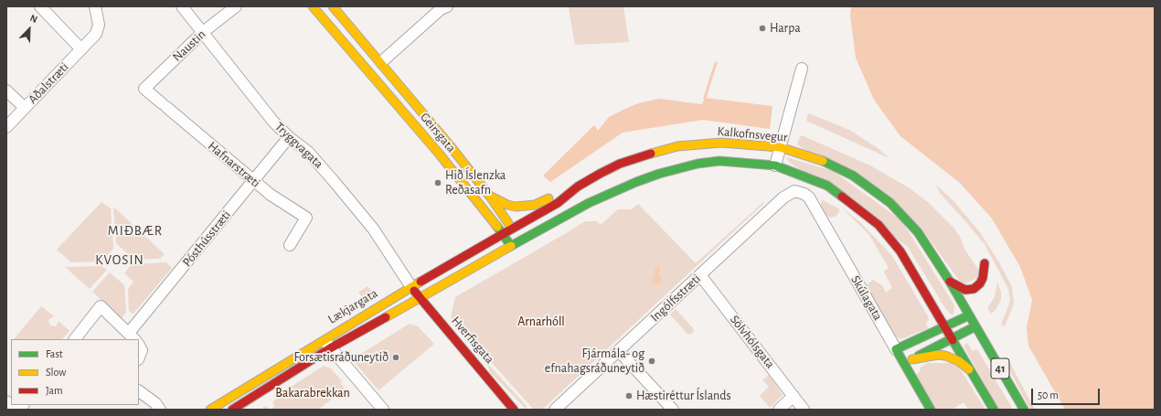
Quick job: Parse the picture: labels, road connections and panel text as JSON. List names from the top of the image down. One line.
{"streets":{"main road":["Geirsgata","Kalkofnsvegur","Skúlagata","Lækjargata","Hverfisgata","41"],"street":["Naustin","Aðalstræti","Tryggvagata","Hafnarstræti","Pósthússtræti","Ingólfsstræti","Sölvhólsgata"]},"crossings":[["Naustin","Tryggvagata"],["Naustin","Hafnarstræti"],["Geirsgata","Kalkofnsvegur"],["Geirsgata","Lækjargata"],["Kalkofnsvegur","Lækjargata"],["Kalkofnsvegur","41"],["Tryggvagata","Pósthússtræti"],["Tryggvagata","Lækjargata"],["Tryggvagata","Hverfisgata"],["Hafnarstræti","Pósthússtræti"],["Ingólfsstræti","Skúlagata"],["Ingólfsstræti","Sölvhólsgata"],["Lækjargata","Hverfisgata"]],"districts":["MIÐBÆR","KVOSIN"],"parks":["Arnarhóll","Bakarabrekkan"],"places":["Harpa","Hið Íslenzka Reðasafn","Forsætisráðuneytið","Fjármála- og efnahagsráðuneytið","Hæstiréttur Íslands"],"legend":["Fast","Slow","Jam"],"scale_bar":"50 m","north":"top right"}
